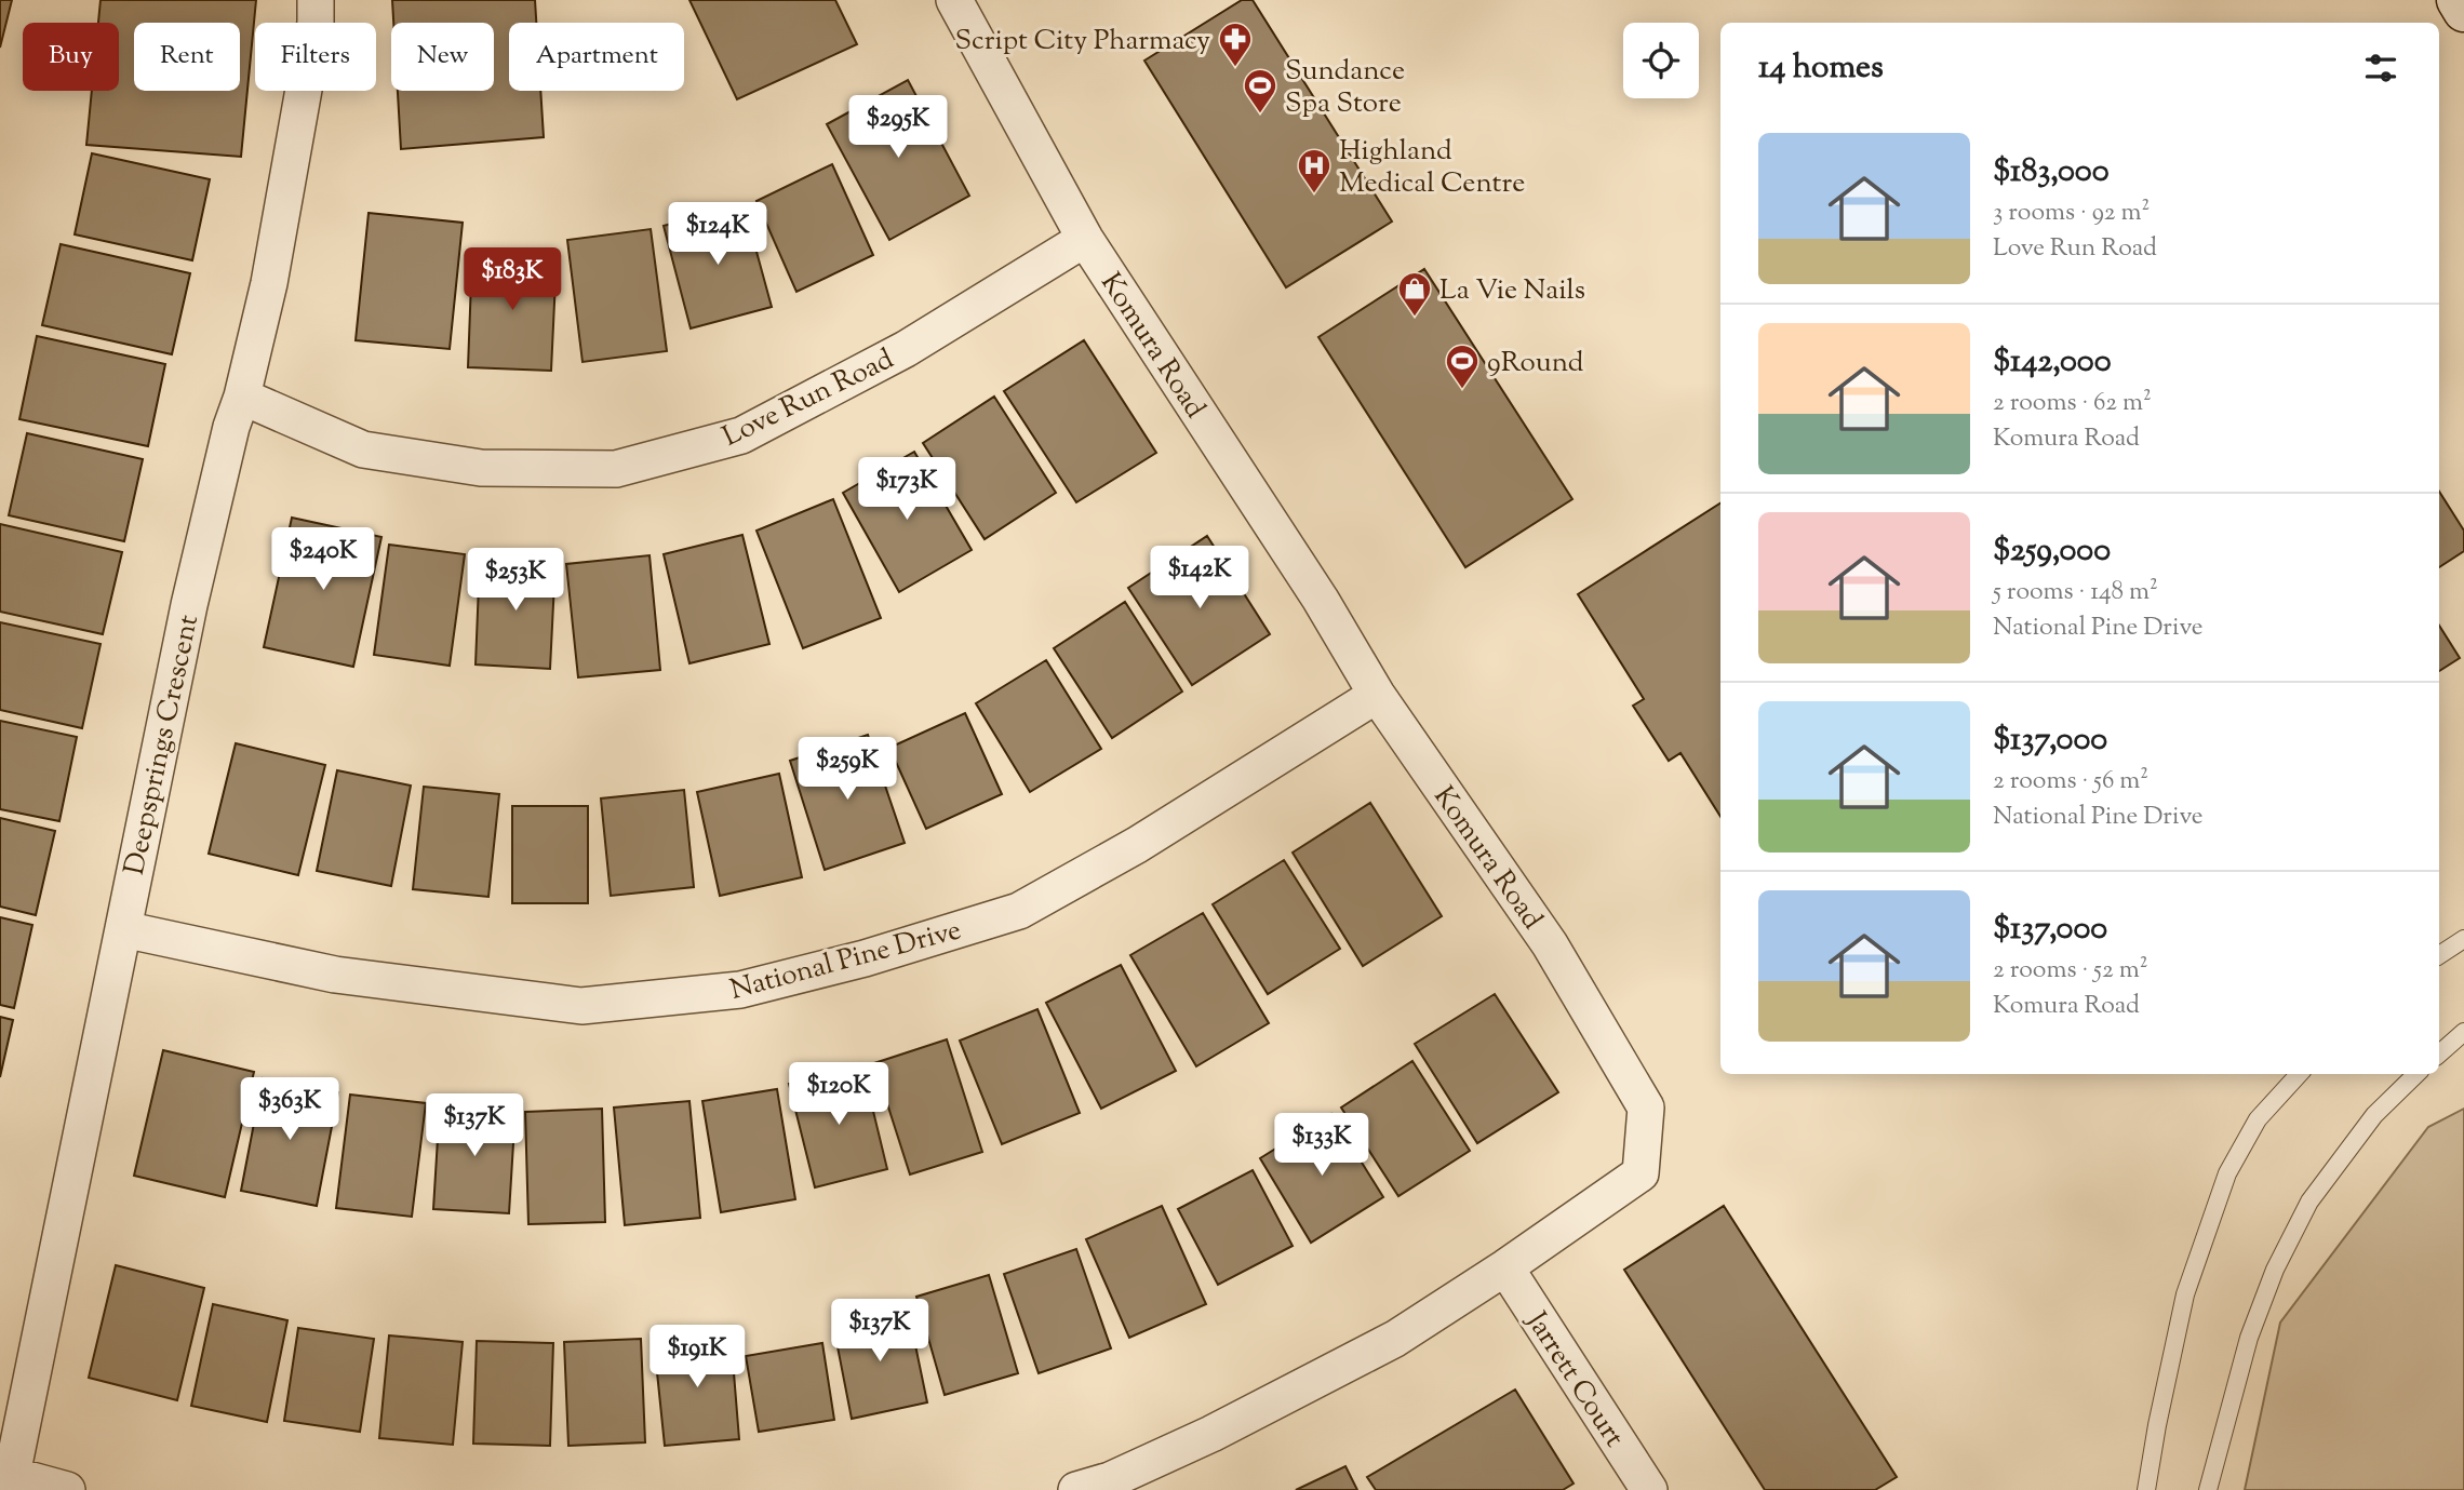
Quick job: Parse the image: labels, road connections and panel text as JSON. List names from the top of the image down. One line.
{"streets":{"street":["Komura Road","Love Run Road","Deepsprings Crescent","National Pine Drive","Jarrett Court"]},"crossings":[["Komura Road","Love Run Road"],["Komura Road","National Pine Drive"],["Komura Road","Jarrett Court"],["Love Run Road","Deepsprings Crescent"],["Deepsprings Crescent","National Pine Drive"]],"places":{"pharmacy":["Script City Pharmacy"],"sports":["Sundance Spa Store","9Round"],"hospital":["Highland Medical Centre"],"shop":["La Vie Nails"]},"page":{"chip":["Buy","Rent","Filters","New","Apartment"],"heading":"14 homes","price":["$295K","$124K","$183K","$173K","$240K","$142K","$253K","$259K","$120K","$363K","$137K","$133K","$137K","$191K"],"list":[{"name":"$183,000","note":"3 rooms · 92 m² · Love Run Road"},{"name":"$142,000","note":"2 rooms · 62 m² · Komura Road"},{"name":"$259,000","note":"5 rooms · 148 m² · National Pine Drive"},{"name":"$137,000","note":"2 rooms · 56 m² · National Pine Drive"},{"name":"$137,000","note":"2 rooms · 52 m² · Komura Road"}]}}
